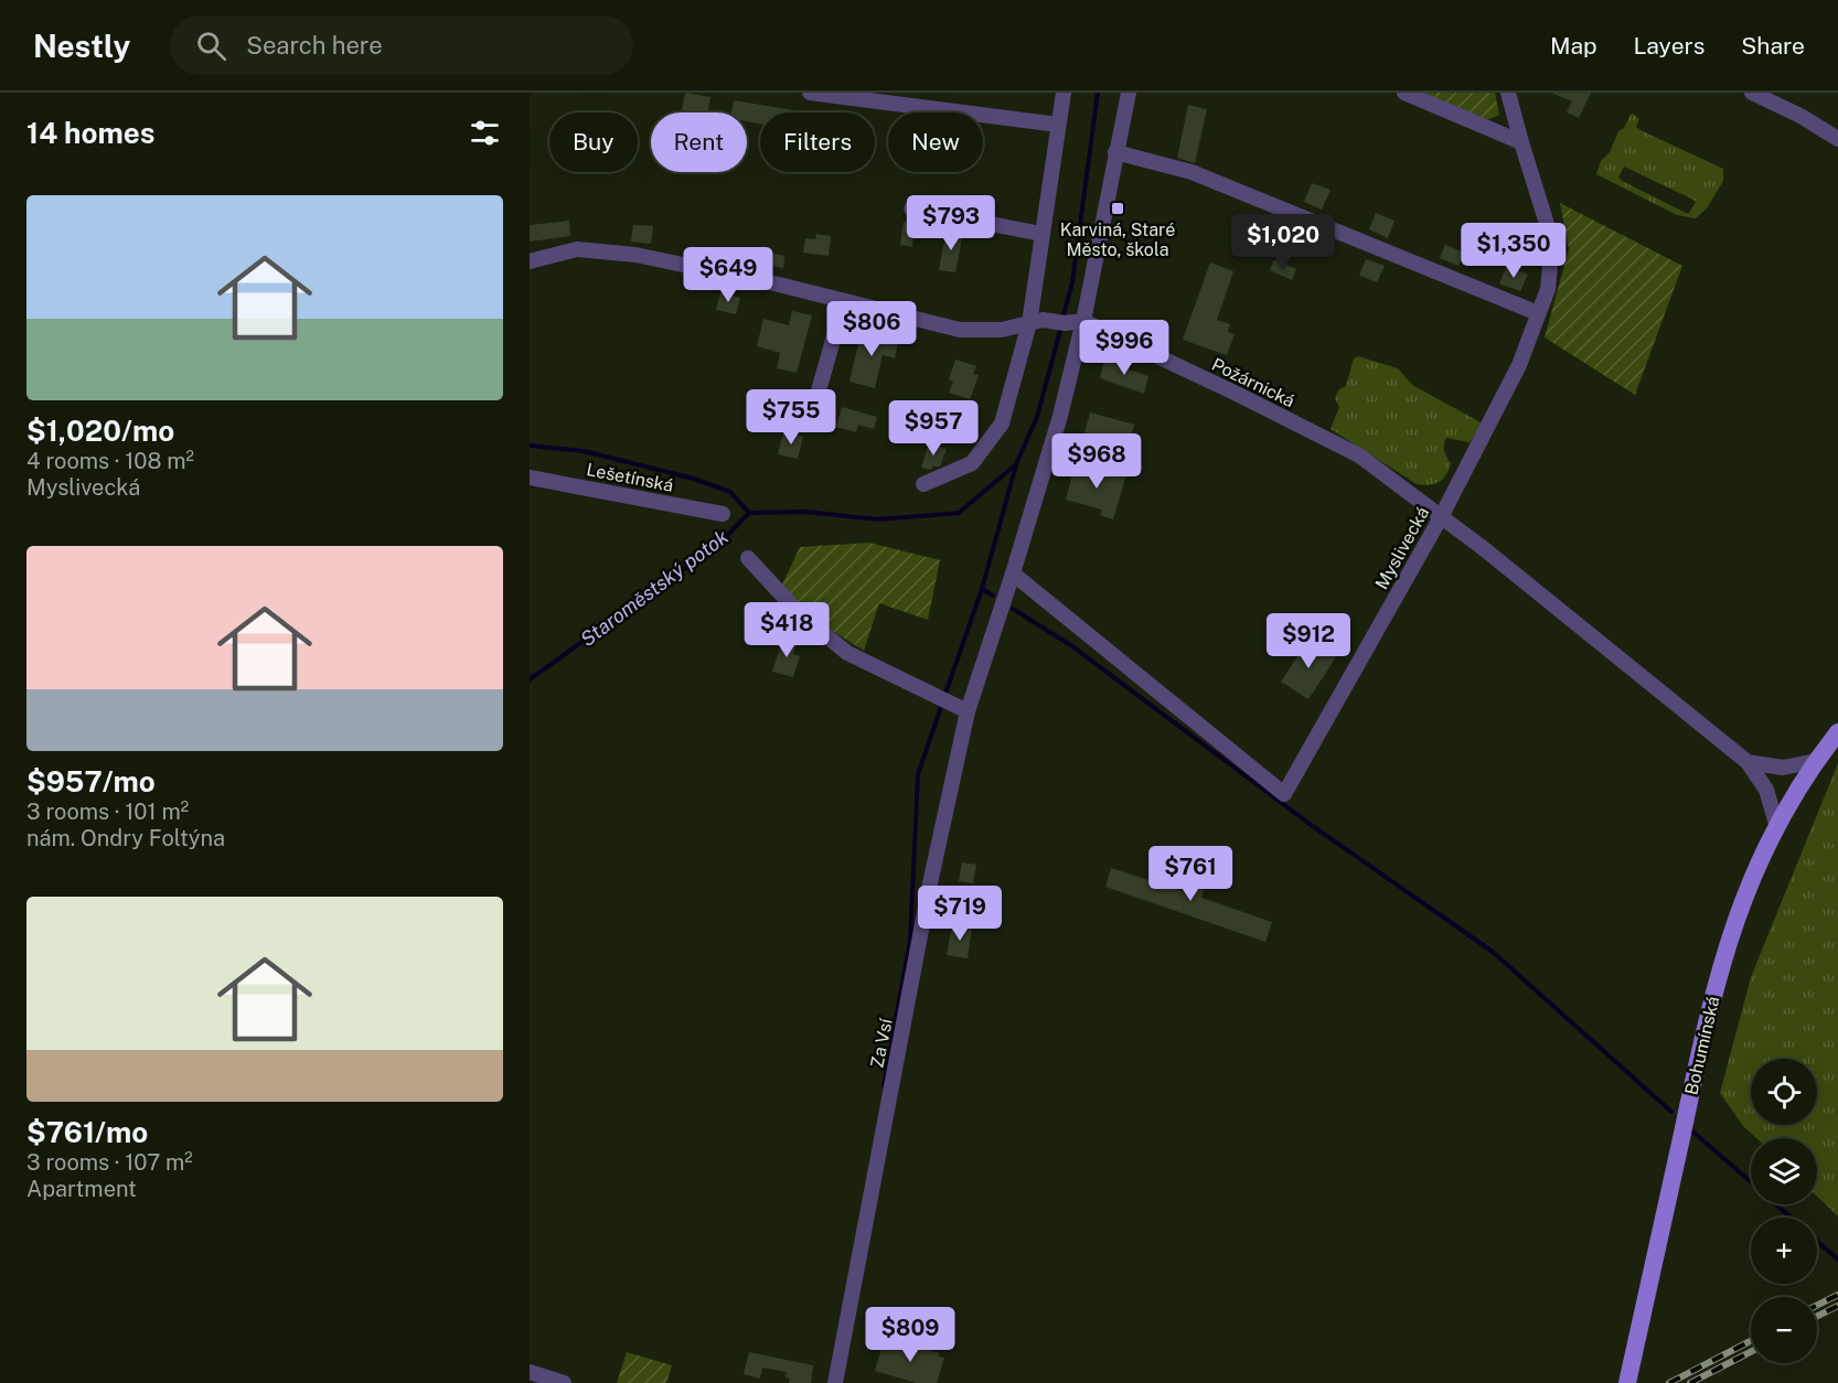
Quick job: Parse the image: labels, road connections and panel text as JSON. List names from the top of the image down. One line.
{"streets":{"main road":["Bohumínská"],"street":["Požárnická","Lešetínská","Myslivecká","Za Vsí"]},"crossings":[["Požárnická","Myslivecká"],["Požárnická","Za Vsí"],["Myslivecká","Za Vsí"]],"water":["Staroměstský potok"],"places":{"transit":["Karviná, Staré Město, škola"]},"page":{"header":"Nestly","search":"Search here","nav":["Map","Layers","Share"],"heading":"14 homes","chip":["Buy","Rent","Filters","New"],"list":[{"name":"$1,020/mo","note":"4 rooms · 108 m² · Myslivecká"},{"name":"$957/mo","note":"3 rooms · 101 m² · nám. Ondry Foltýna"},{"name":"$761/mo","note":"3 rooms · 107 m² · Apartment"}],"price":["$793","$1,020","$1,350","$649","$806","$996","$755","$957","$968","$418","$912","$761","$719","$809"],"map_buttons":["+","−"]}}
